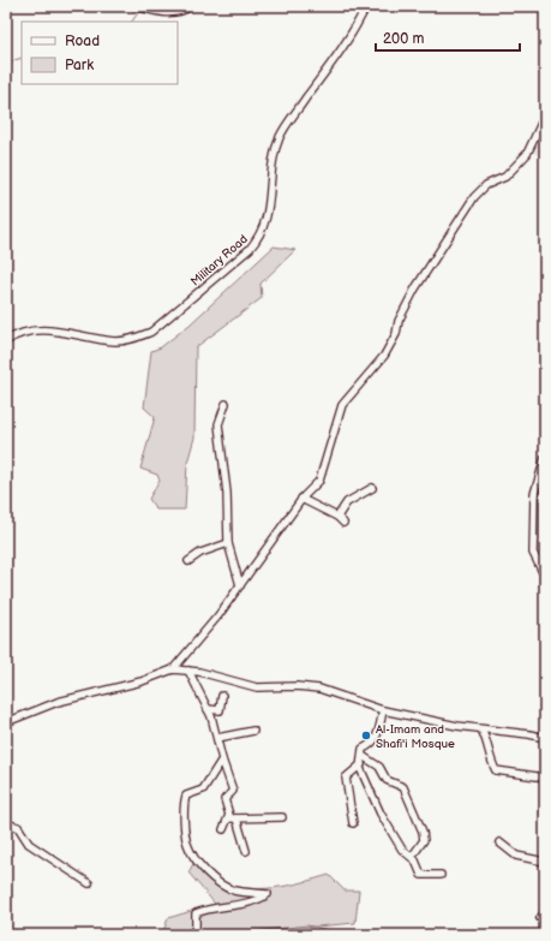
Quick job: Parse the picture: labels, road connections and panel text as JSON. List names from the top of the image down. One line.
{"streets":{"street":["Military Road"]},"places":["Al-Imam and Shafi'i Mosque"],"legend":["Road","Park"],"scale_bar":"200 m"}
